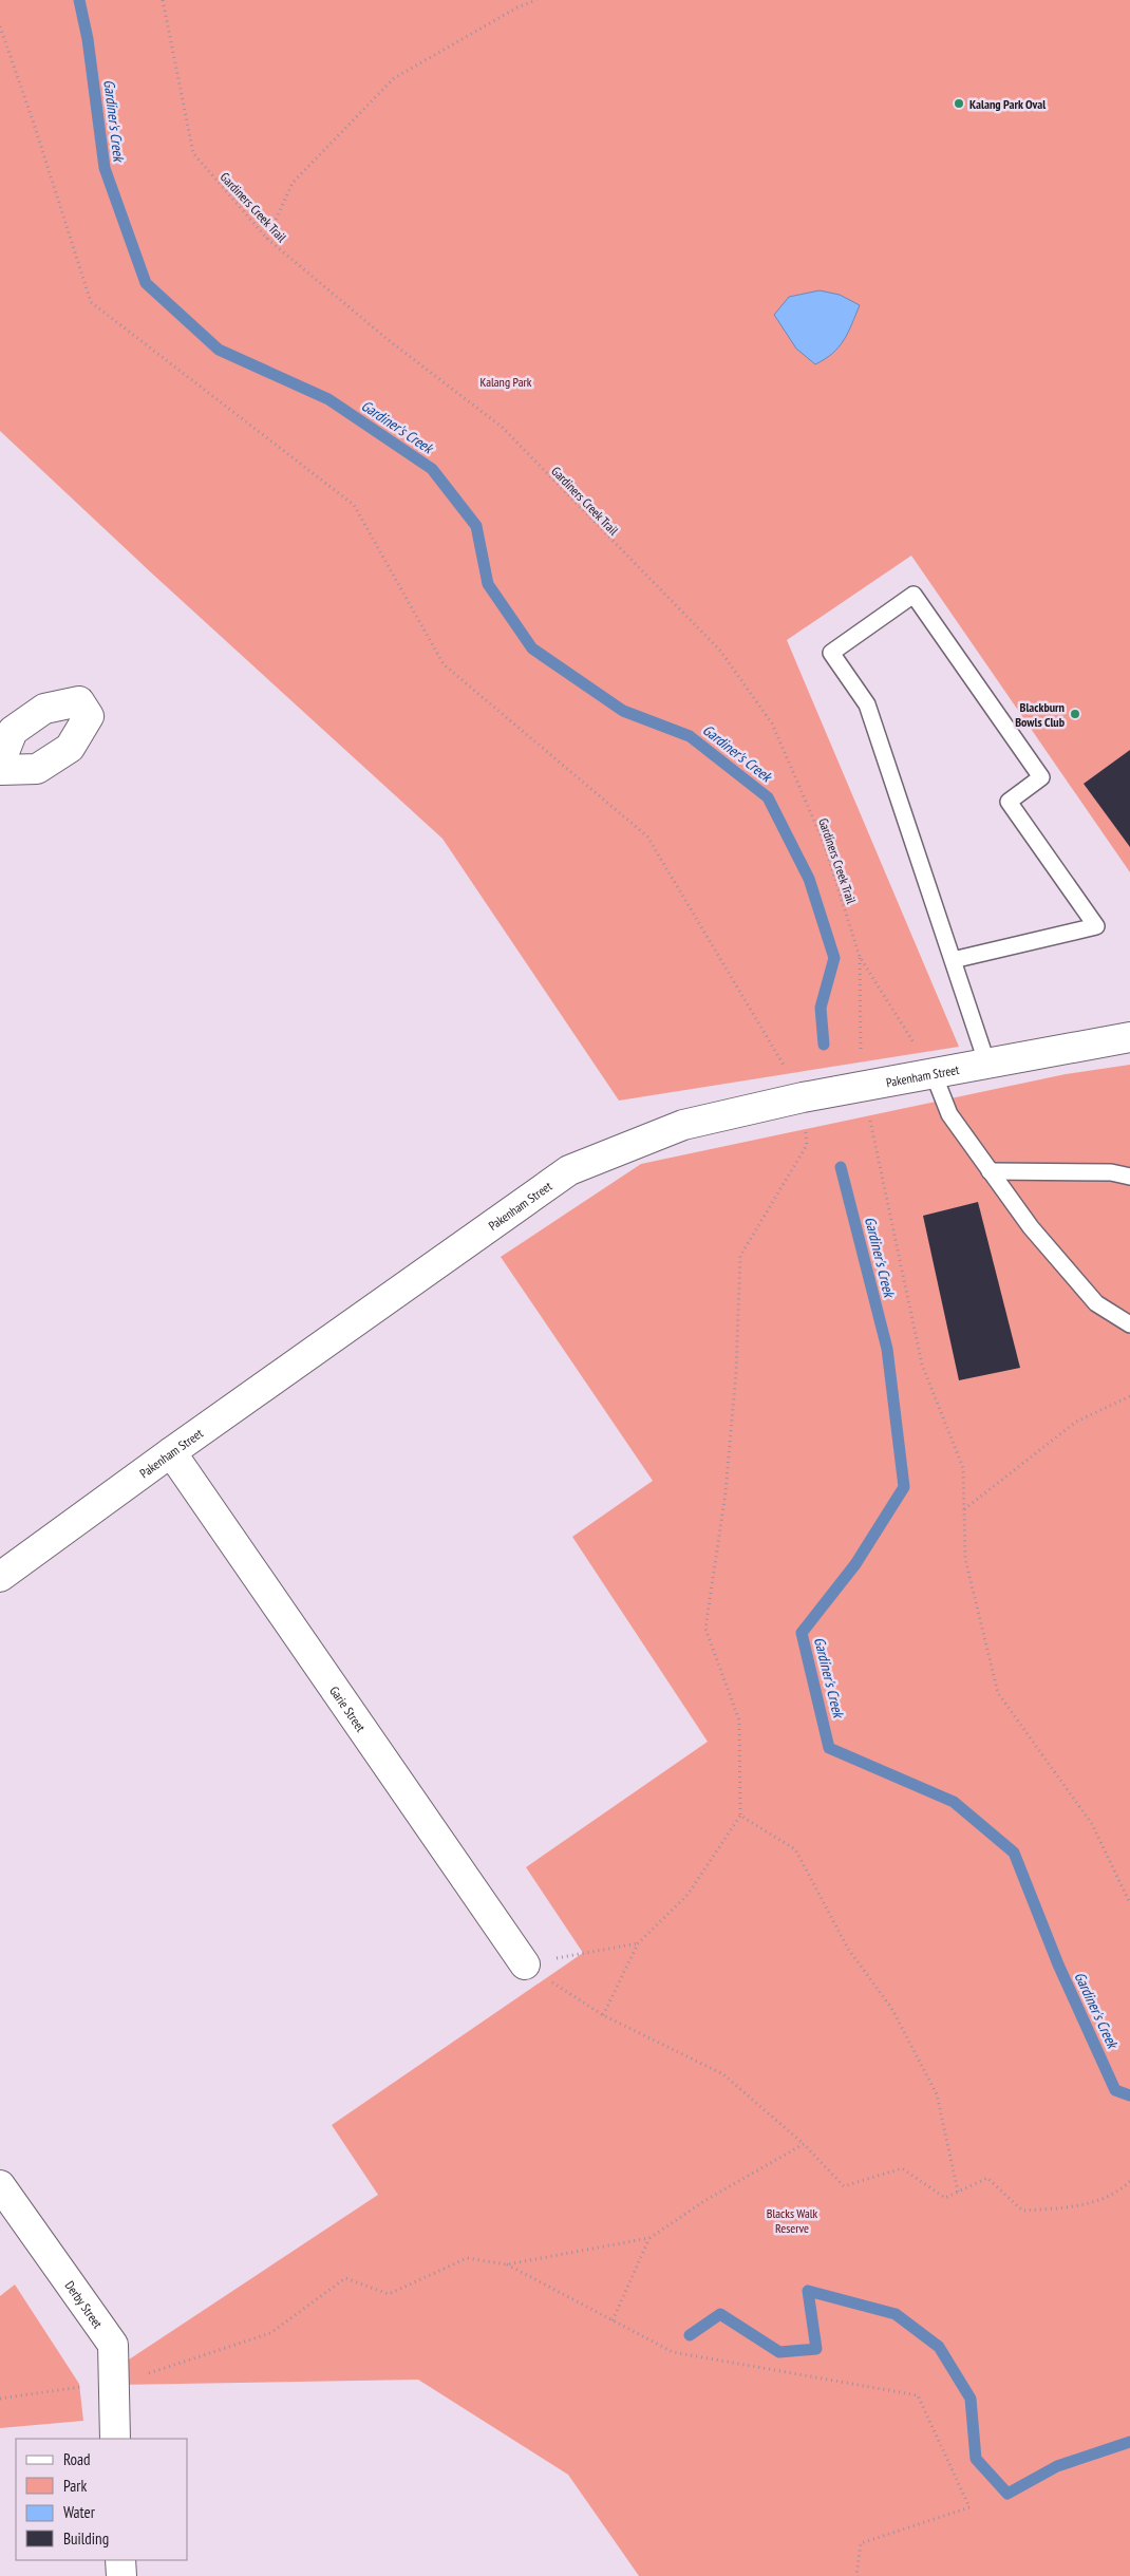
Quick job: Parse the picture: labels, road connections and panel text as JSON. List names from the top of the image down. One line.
{"streets":{"street":["Pakenham Street","Garie Street","Derby Street"],"path":["Gardiners Creek Trail"]},"crossings":[["Gardiners Creek Trail","Pakenham Street"],["Pakenham Street","Garie Street"]],"water":["Gardiner's Creek"],"parks":["Kalang Park","Blacks Walk Reserve"],"places":["Kalang Park Oval","Blackburn Bowls Club"],"legend":["Road","Park","Water","Building"]}
